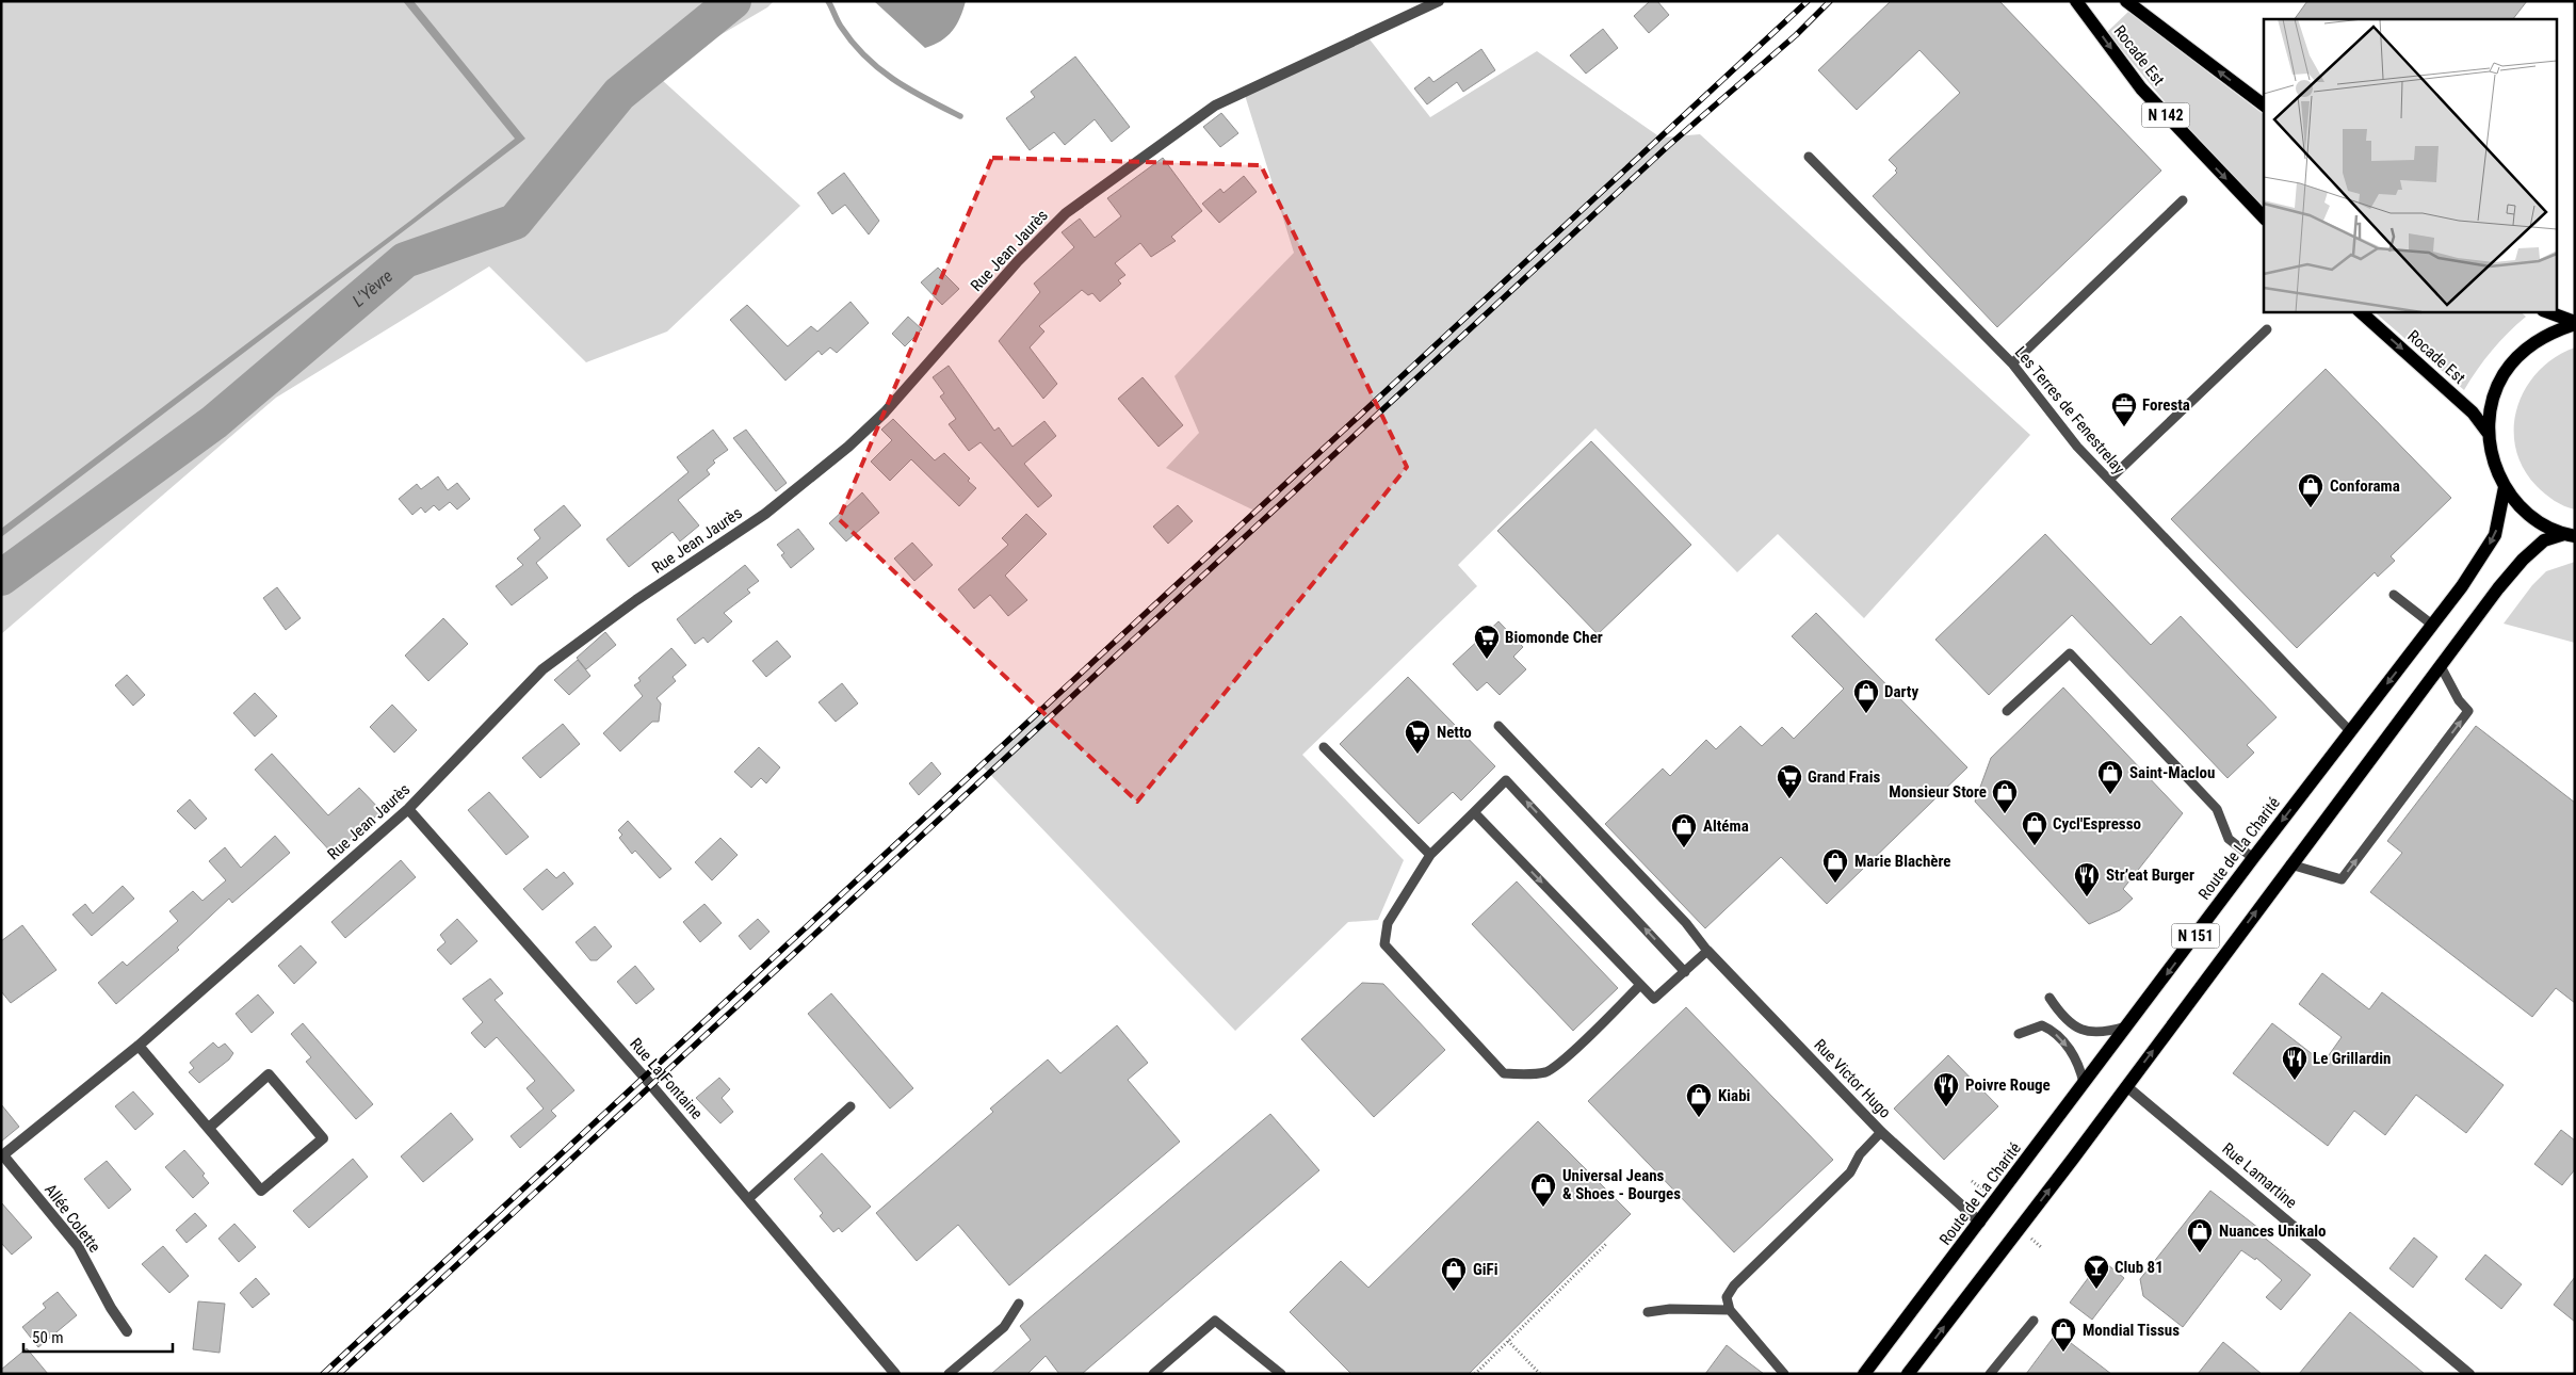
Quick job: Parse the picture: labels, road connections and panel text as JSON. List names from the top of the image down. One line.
{"streets":{"main road":["Rocade Est","N 142","Route de La Charité","N 151"],"street":["Rue Jean Jaurès","Rue La Fontaine","Rue Victor Hugo","Rue Lamartine","Allée Colette"],"lane":["Les Terres de Fenestrelay"]},"crossings":[["Rue Jean Jaurès","Rue La Fontaine"],["Rue Jean Jaurès","Allée Colette"],["Les Terres de Fenestrelay","Route de La Charité"],["Route de La Charité","Rue Victor Hugo"],["N 151","Rue Lamartine"]],"water":["L'Yèvre"],"places":{"office":["Foresta"],"shop":["Conforama","Darty","Saint-Maclou","Monsieur Store","Cycl'Espresso","Altéma","Marie Blachère","Kiabi","Universal Jeans & Shoes - Bourges","Nuances Unikalo","GiFi","Mondial Tissus"],"supermarket":["Biomonde Cher","Netto","Grand Frais"],"restaurant":["Str’eat Burger","Le Grillardin","Poivre Rouge"],"bar":["Club 81"]},"scale_bar":"50 m"}
